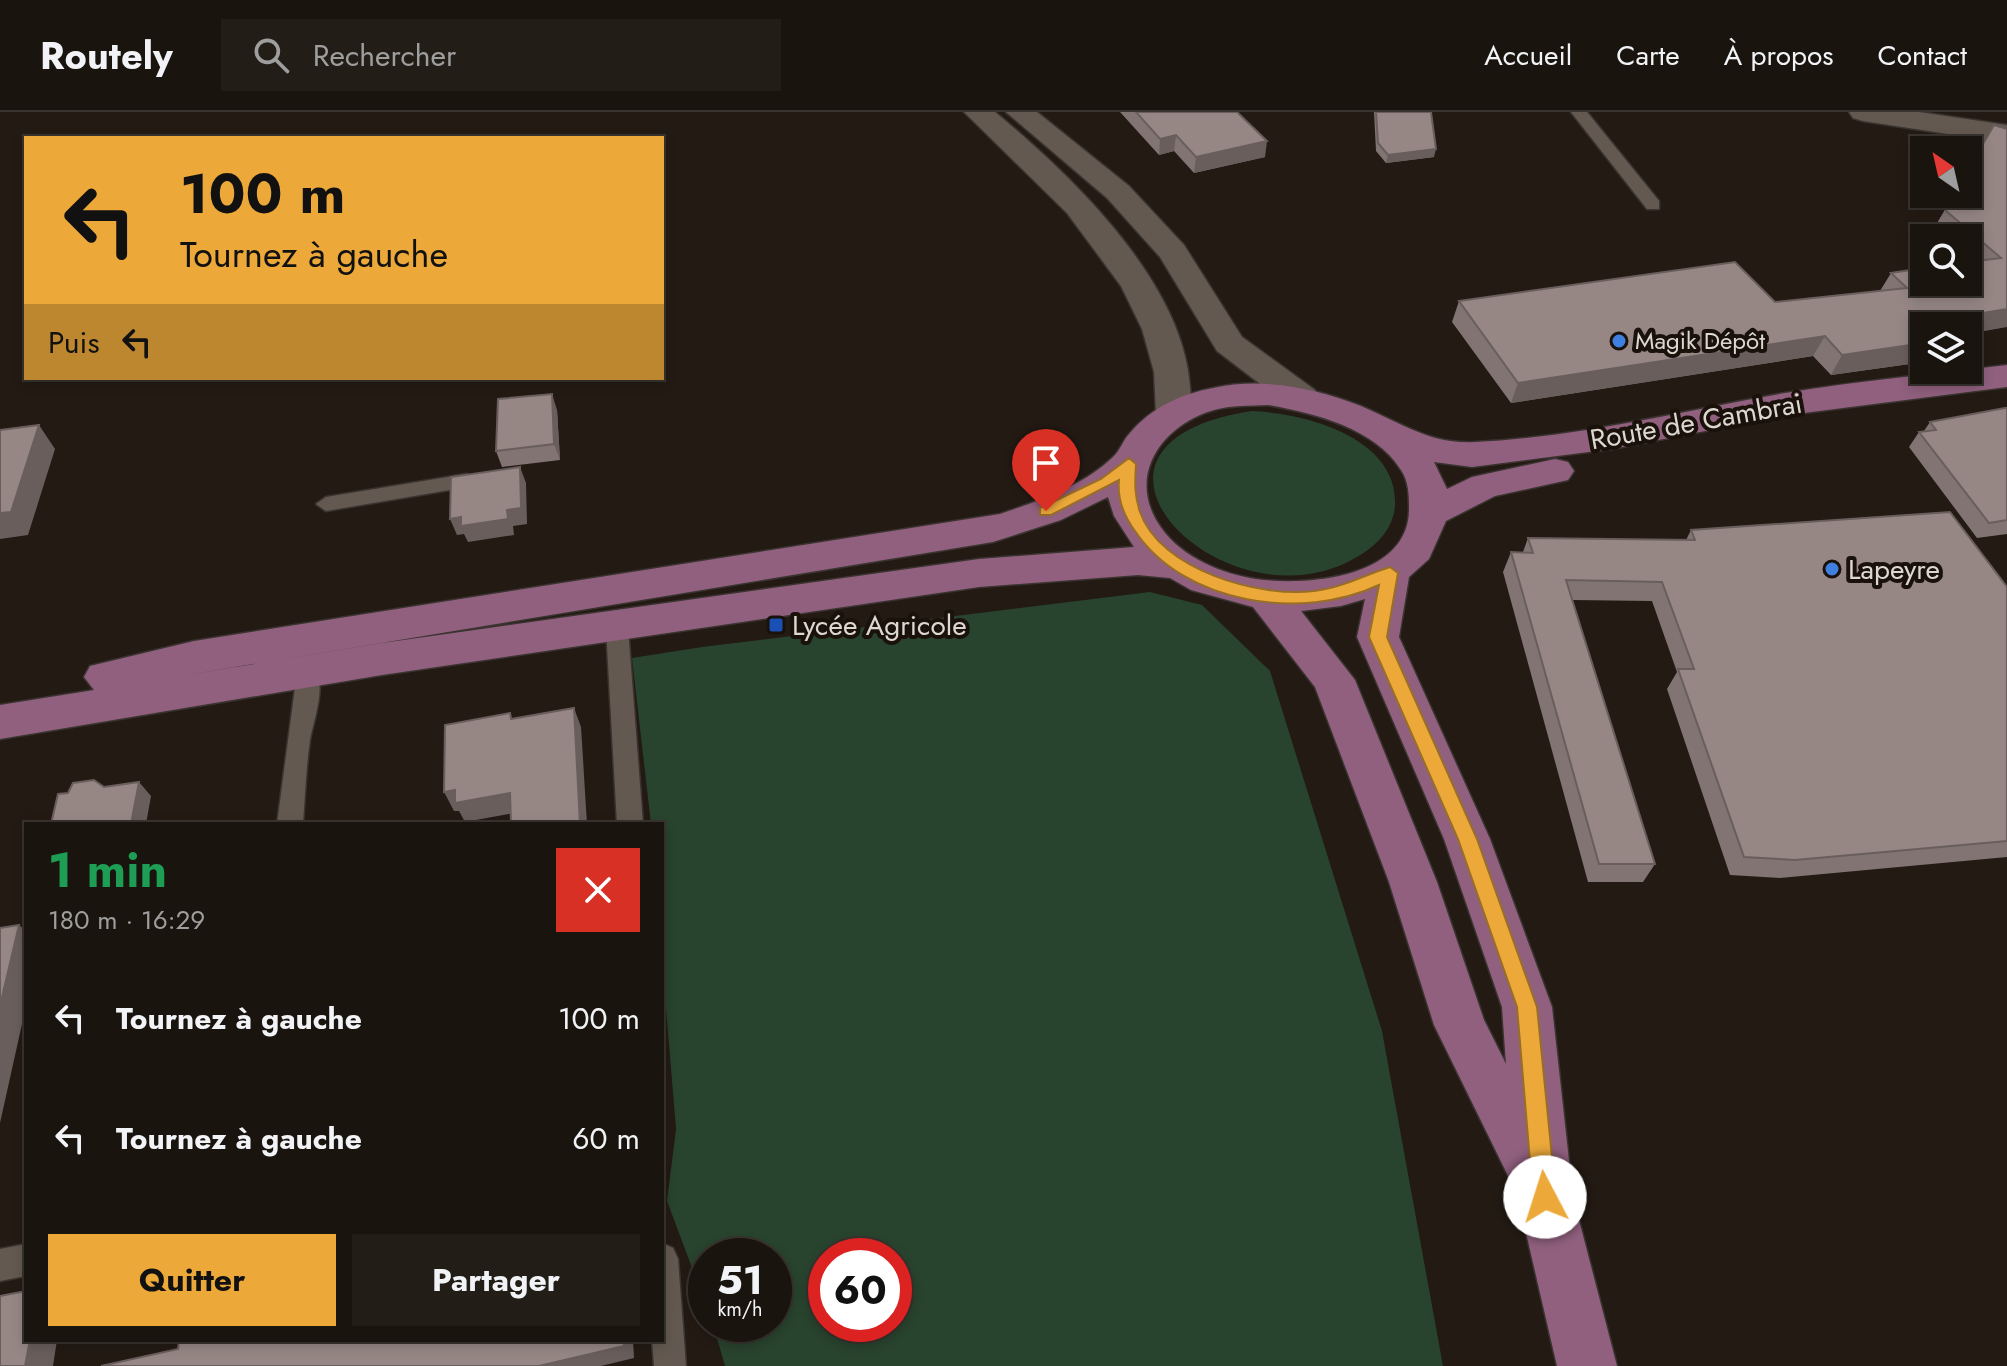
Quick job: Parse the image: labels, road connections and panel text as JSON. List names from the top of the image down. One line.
{"streets":{"main road":["Route de Cambrai"]},"places":{"other":["Magik Dépôt","Lapeyre"],"transit":["Lycée Agricole"]},"north":"top left","page":{"header":"Routely","search":"Rechercher","nav":["Accueil","Carte","À propos","Contact"],"turn":["100 m","Tournez à gauche"],"then":"Puis","heading":["1 min","180 m · 16:29"],"list":[{"name":"Tournez à gauche","value":"100 m"},{"name":"Tournez à gauche","value":"60 m"}],"buttons":["Quitter","Partager"],"speed":"51 km/h","limit":"60"}}
